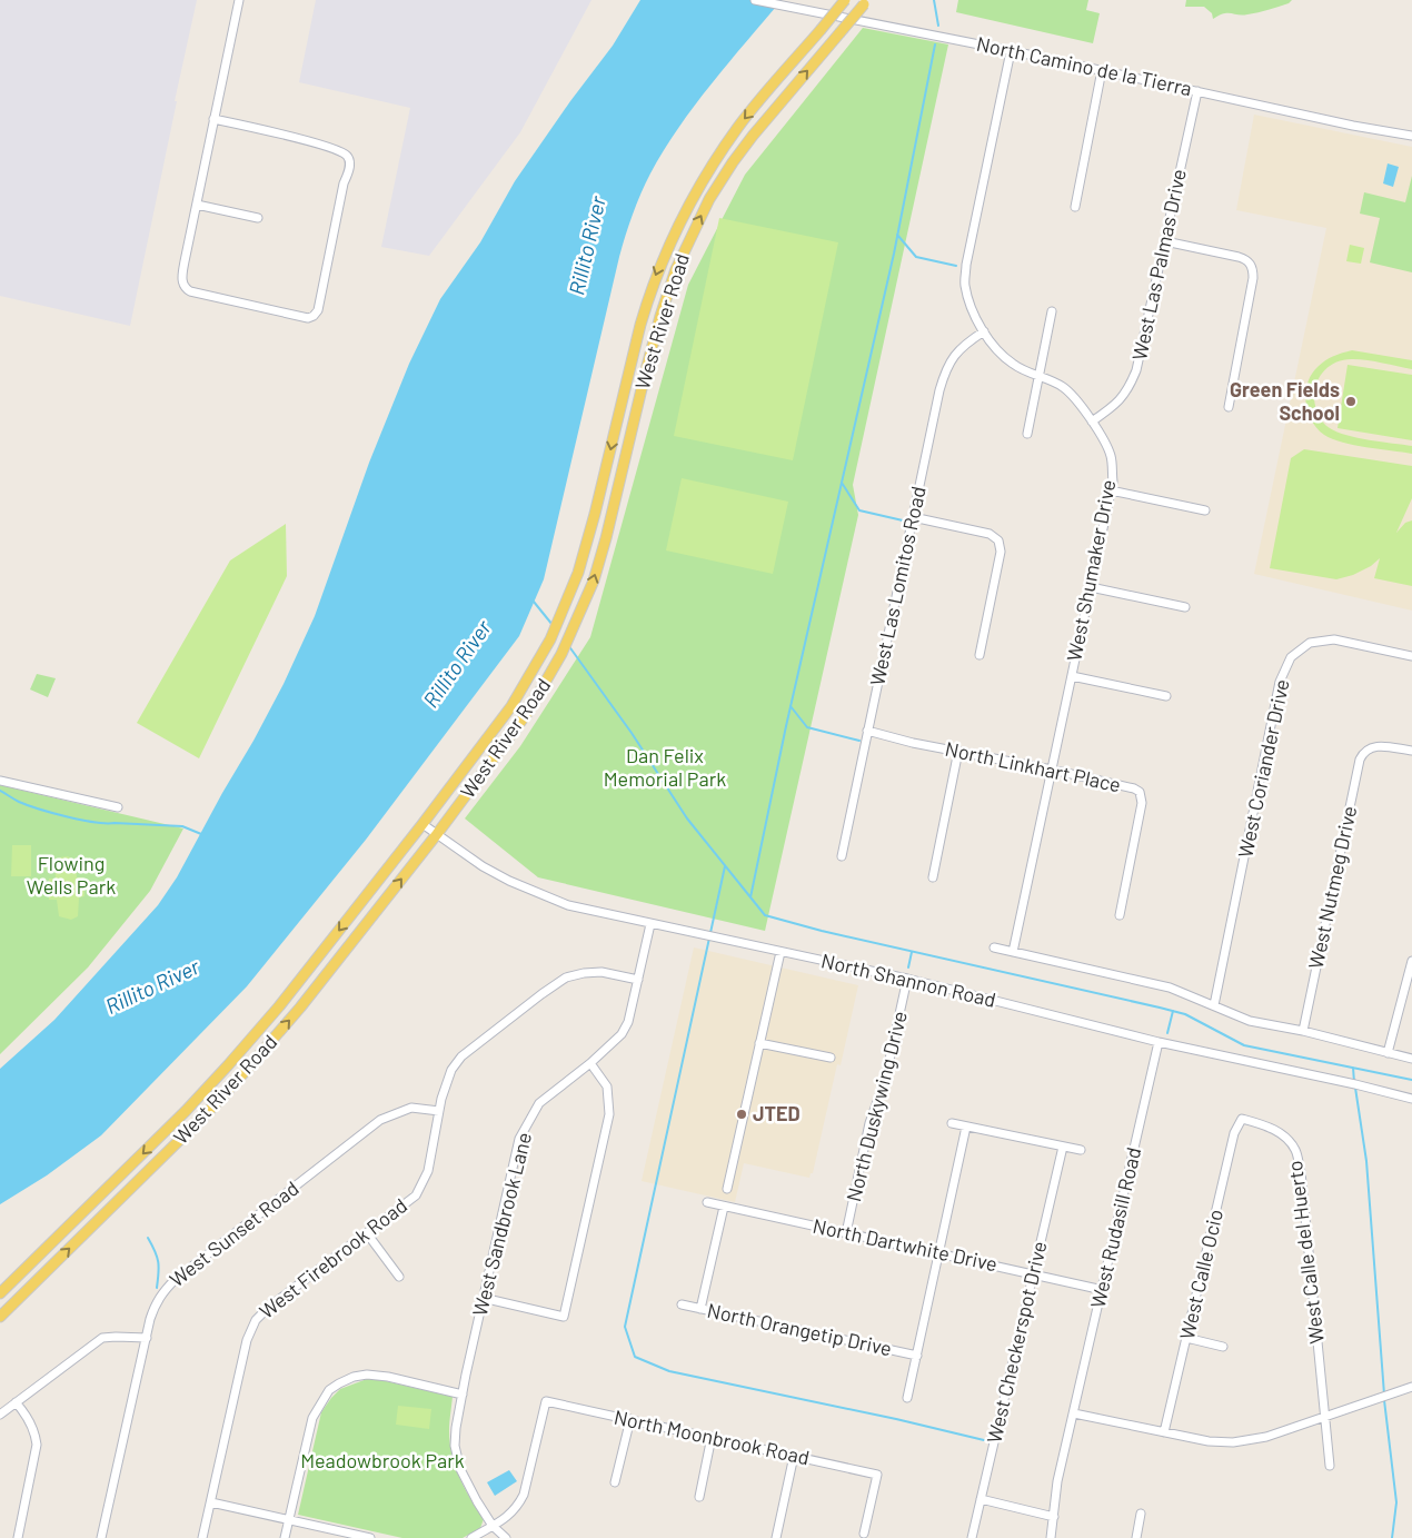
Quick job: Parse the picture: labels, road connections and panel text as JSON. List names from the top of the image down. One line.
{"streets":{"main road":["West River Road"],"street":["North Camino de la Tierra","West Las Palmas Drive","West Shumaker Drive","West Las Lomitos Road","North Linkhart Place","West Coriander Drive","West Nutmeg Drive","North Shannon Road","North Duskywing Drive","West Sandbrook Lane","West Rudasill Road","West Sunset Road","North Dartwhite Drive","West Calle del Huerto","West Firebrook Road","West Calle Ocio","North Orangetip Drive","West Checkerspot Drive","North Moonbrook Road"]},"crossings":[["North Camino de la Tierra","West Las Palmas Drive"],["North Camino de la Tierra","West Shumaker Drive"],["West Las Palmas Drive","West Shumaker Drive"],["West River Road","North Shannon Road"],["West Shumaker Drive","West Las Lomitos Road"],["West Shumaker Drive","North Linkhart Place"],["West Las Lomitos Road","North Linkhart Place"],["North Shannon Road","North Duskywing Drive"],["North Shannon Road","West Sandbrook Lane"],["North Shannon Road","West Rudasill Road"],["North Duskywing Drive","North Dartwhite Drive"],["West Sandbrook Lane","West Firebrook Road"],["West Sandbrook Lane","North Moonbrook Road"],["West Rudasill Road","North Dartwhite Drive"],["West Sunset Road","West Firebrook Road"],["North Dartwhite Drive","West Checkerspot Drive"],["West Calle del Huerto","West Calle Ocio"]],"water":["Rillito River"],"parks":["Dan Felix Memorial Park","Flowing Wells Park","Meadowbrook Park"],"places":["Green Fields School","JTED"]}
